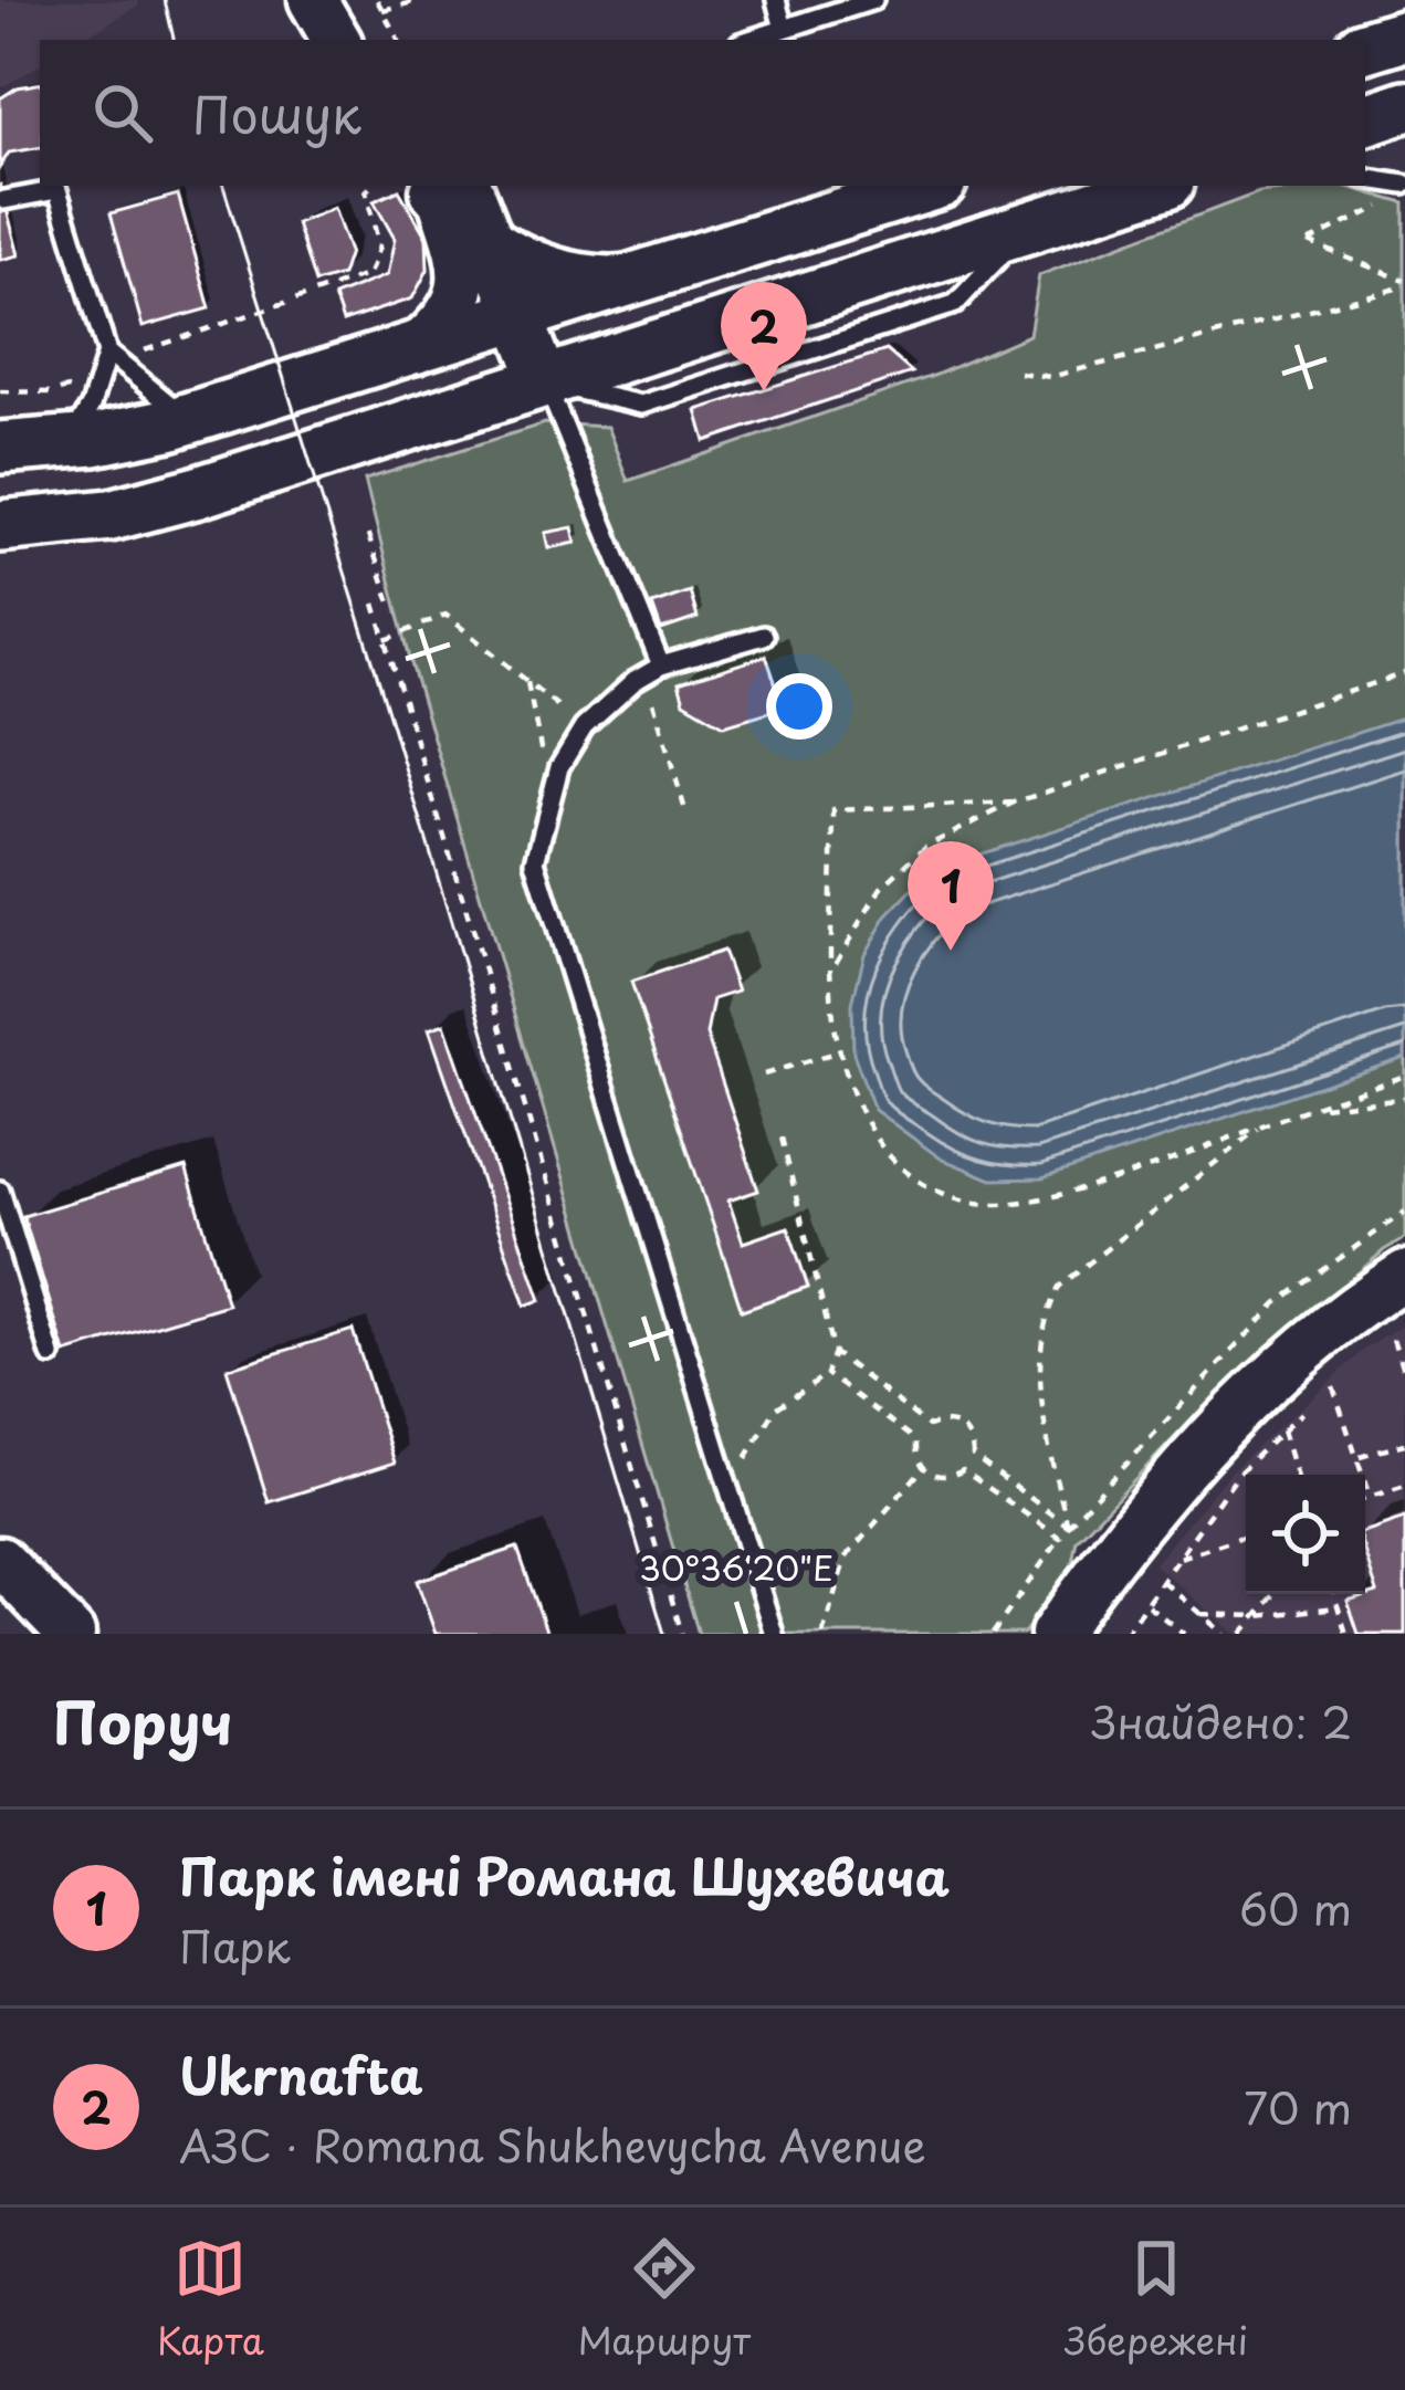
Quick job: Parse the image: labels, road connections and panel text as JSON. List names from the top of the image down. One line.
{"page":{"search":"Пошук","pins":["2","1"],"heading":["Поруч","Знайдено: 2"],"list":[{"mark":"1","name":"Парк імені Романа Шухевича","note":"Парк","value":"60 m"},{"mark":"2","name":"Ukrnafta","note":"АЗС · Romana Shukhevycha Avenue","value":"70 m"}],"nav":["Карта","Маршрут","Збережені"]},"coordinates":["30°36'20\"E"]}
